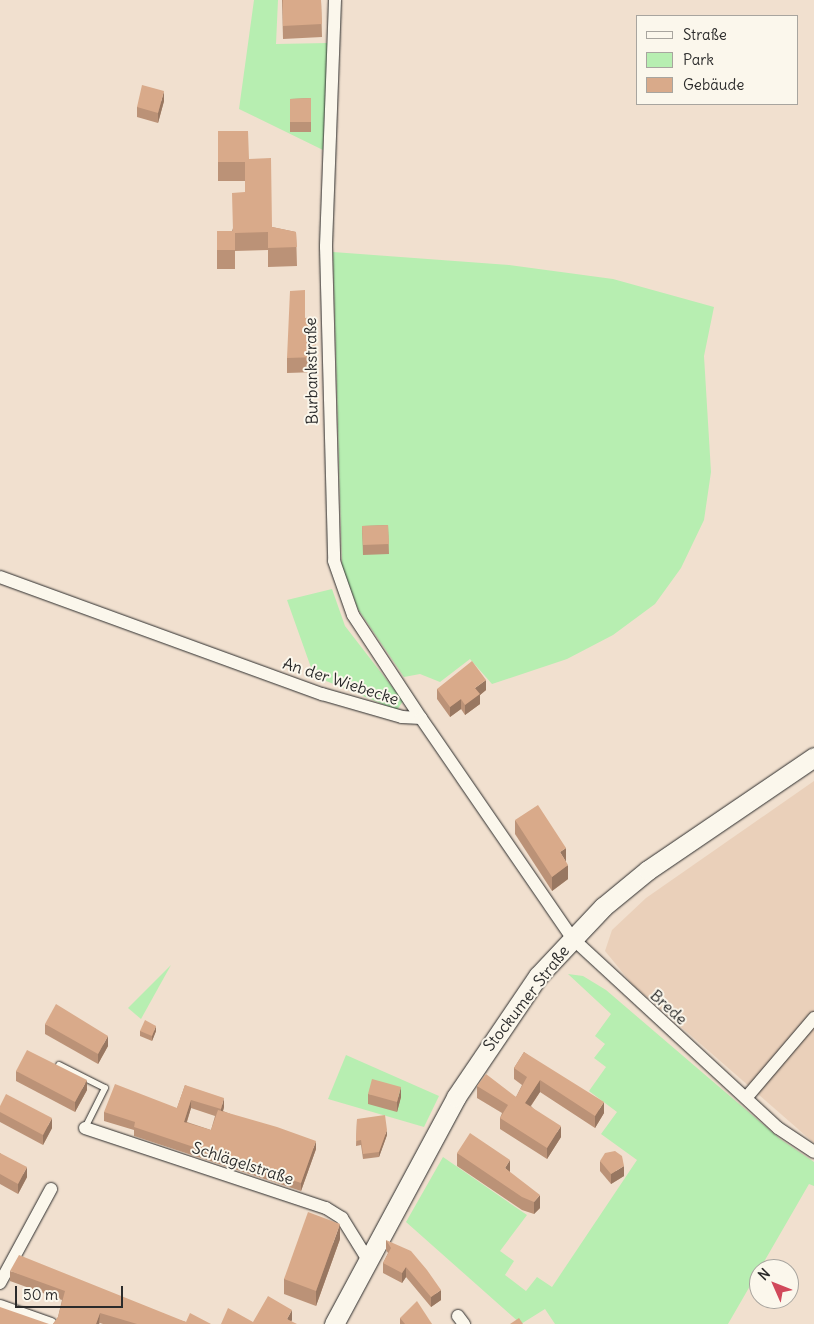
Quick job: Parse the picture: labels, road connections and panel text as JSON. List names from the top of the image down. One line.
{"streets":{"main road":["Stockumer Straße"],"street":["Burbankstraße","An der Wiebecke","Brede","Schlägelstraße"]},"crossings":[["Burbankstraße","An der Wiebecke"],["Stockumer Straße","Brede"],["Stockumer Straße","Schlägelstraße"]],"legend":["Straße","Park","Gebäude"],"scale_bar":"50 m","north":"top left"}
